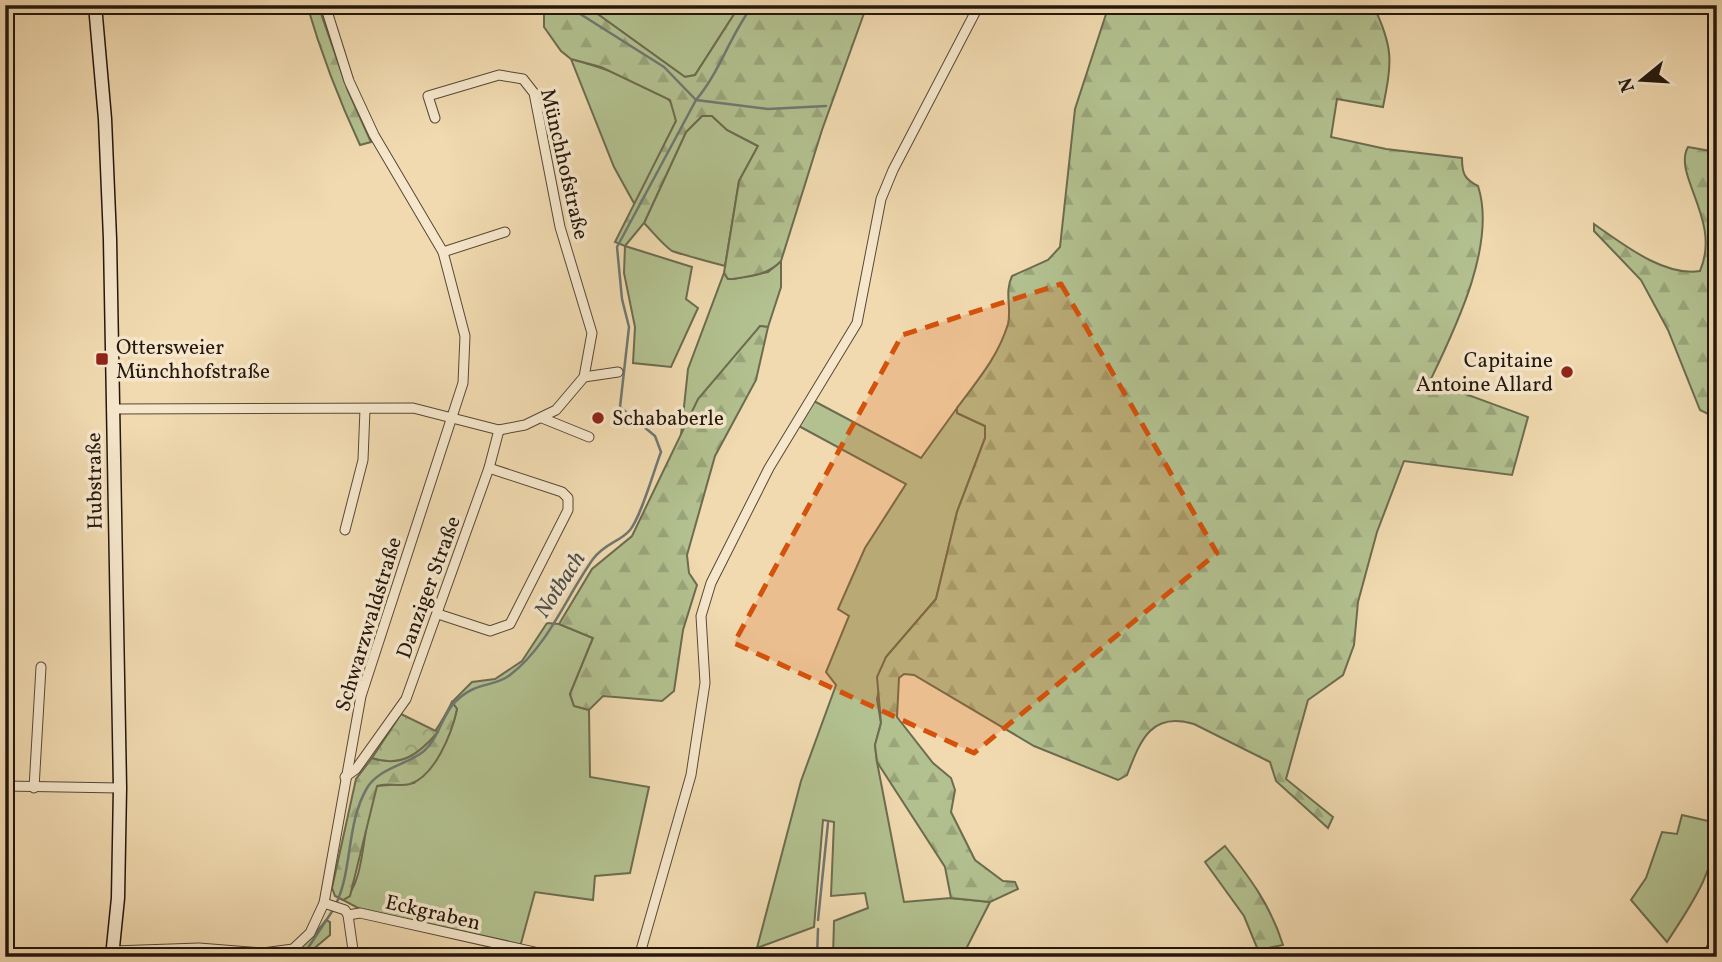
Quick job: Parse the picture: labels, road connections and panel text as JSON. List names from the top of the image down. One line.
{"streets":{"main road":["Hubstraße"],"street":["Münchhofstraße","Danziger Straße","Schwarzwaldstraße","Eckgraben"]},"crossings":[["Hubstraße","Schwarzwaldstraße"],["Danziger Straße","Schwarzwaldstraße"],["Schwarzwaldstraße","Eckgraben"]],"water":["Notbach"],"places":{"transit":["Ottersweier Münchhofstraße"],"other":["Capitaine Antoine Allard","Schababerle"]},"north":"left"}
